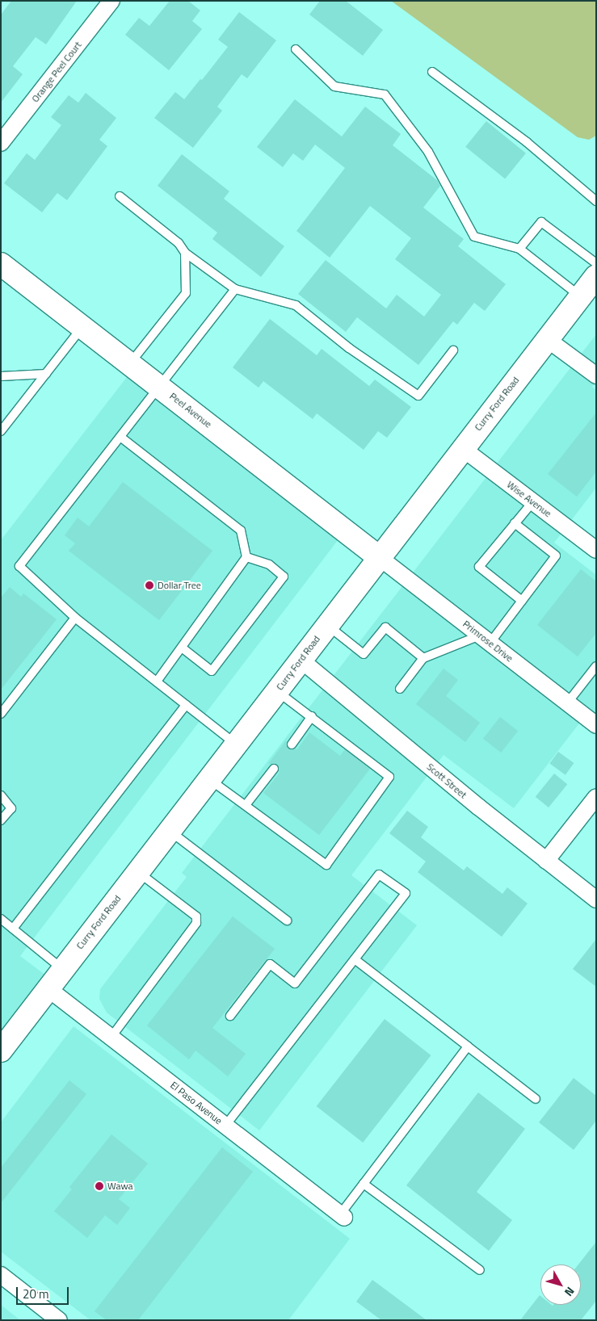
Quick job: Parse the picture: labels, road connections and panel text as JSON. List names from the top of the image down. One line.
{"streets":{"street":["Orange Peel Court","Curry Ford Road","Peel Avenue","Wise Avenue","Primrose Drive","Scott Street","El Paso Avenue"]},"crossings":[["Curry Ford Road","Peel Avenue"],["Curry Ford Road","Wise Avenue"],["Curry Ford Road","Primrose Drive"],["Curry Ford Road","Scott Street"],["Curry Ford Road","El Paso Avenue"],["Peel Avenue","Primrose Drive"]],"places":["Dollar Tree","Wawa"],"scale_bar":"20 m","north":"bottom right"}
